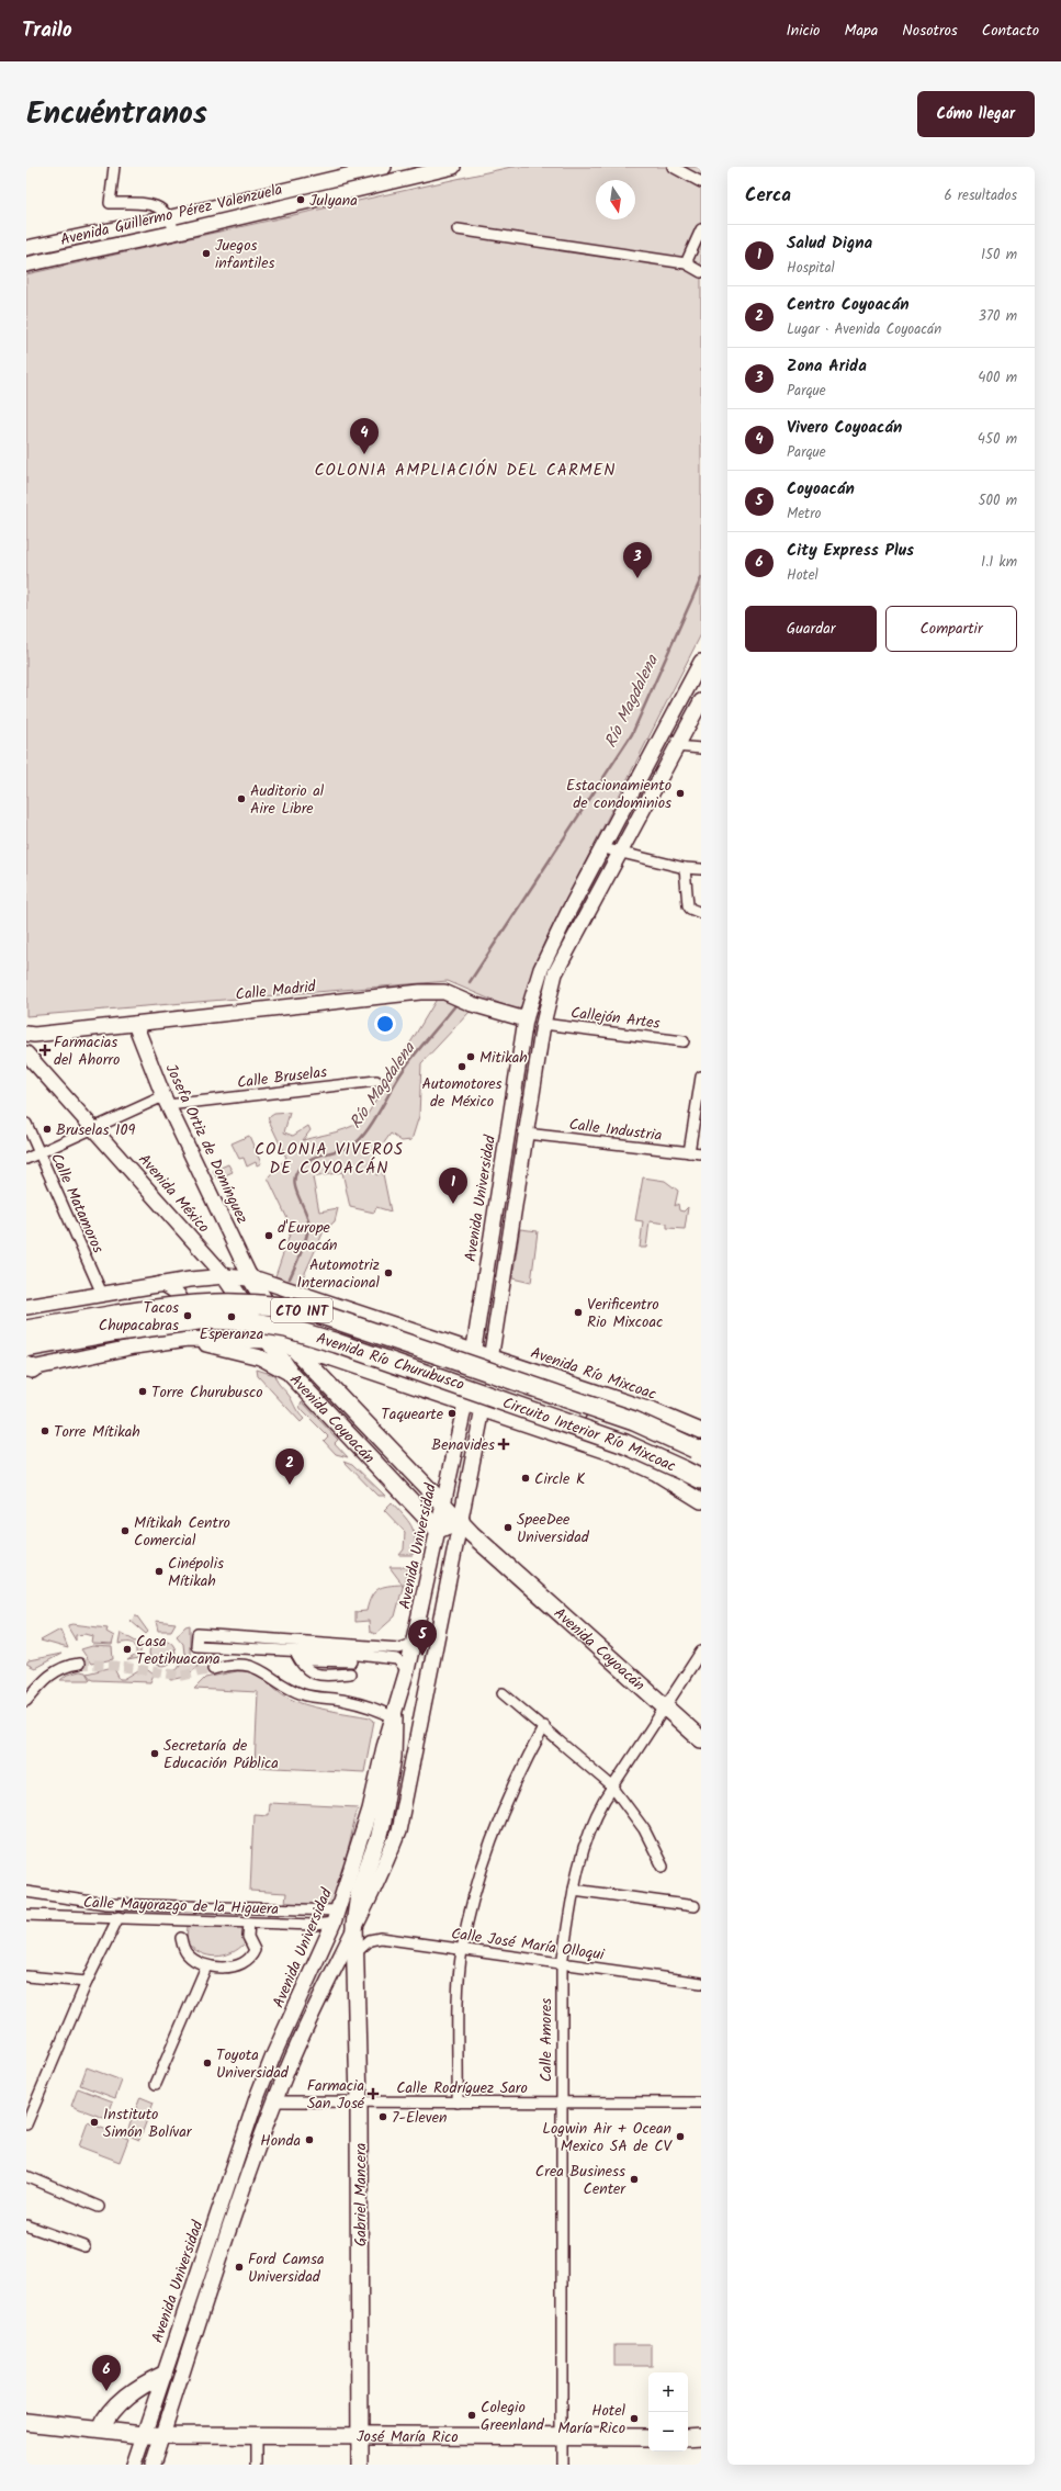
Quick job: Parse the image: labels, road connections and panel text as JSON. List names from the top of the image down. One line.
{"streets":{"highway":["CTO INT","Circuito Interior Río Mixcoac"],"main road":["Avenida Guillermo Pérez Valenzuela","Calle Madrid","Josefa Ortiz de Domínguez","Avenida México","Avenida Universidad","Avenida Río Churubusco","Avenida Río Mixcoac","Avenida Coyoacán","Gabriel Mancera","José María Rico"],"street":["Callejón Artes","Calle Bruselas","Calle Industria","Calle Matamoros","Calle Mayorazgo de la Higuera","Calle José María Olloqui","Calle Amores","Calle Rodríguez Saro"]},"crossings":[["Calle Madrid","Josefa Ortiz de Domínguez"],["Calle Madrid","Avenida Universidad"],["Callejón Artes","Avenida Universidad"],["Calle Bruselas","Josefa Ortiz de Domínguez"],["Calle Industria","Avenida Universidad"],["Josefa Ortiz de Domínguez","Avenida Río Churubusco"],["Josefa Ortiz de Domínguez","Avenida Coyoacán"],["Avenida México","Avenida Río Churubusco"],["Avenida México","Avenida Coyoacán"],["Avenida Universidad","CTO INT"],["Avenida Universidad","Avenida Río Churubusco"],["Avenida Universidad","Avenida Río Mixcoac"],["Avenida Universidad","Avenida Coyoacán"],["Avenida Universidad","Circuito Interior Río Mixcoac"],["Avenida Universidad","Calle Mayorazgo de la Higuera"],["Avenida Universidad","Calle José María Olloqui"],["Avenida Universidad","Calle Rodríguez Saro"],["Avenida Universidad","Gabriel Mancera"],["Avenida Universidad","José María Rico"],["Calle Matamoros","Avenida Río Churubusco"],["CTO INT","Avenida Río Churubusco"],["CTO INT","Avenida Río Mixcoac"],["CTO INT","Circuito Interior Río Mixcoac"],["Avenida Río Churubusco","Avenida Río Mixcoac"],["Avenida Río Churubusco","Avenida Coyoacán"],["Avenida Río Churubusco","Circuito Interior Río Mixcoac"],["Avenida Río Mixcoac","Circuito Interior Río Mixcoac"],["Avenida Coyoacán","Calle Amores"],["Calle José María Olloqui","Calle Amores"],["Calle José María Olloqui","Gabriel Mancera"],["Calle Amores","Calle Rodríguez Saro"],["Calle Amores","José María Rico"],["Calle Rodríguez Saro","Gabriel Mancera"],["Gabriel Mancera","José María Rico"]],"districts":["COLONIA AMPLIACIÓN DEL CARMEN","COLONIA VIVEROS DE COYOACÁN"],"water":["Río Magdalena"],"places":{"other":["Julyana","Juegos infantiles","Estacionamiento de condominios","Auditorio al Aire Libre","Mitikah","Automotores de México","Bruselas 109","d'Europe Coyoacán","Automotriz Internacional","Verificentro Rio Mixcoac","Tacos Chupacabras","Esperanza","Torre Churubusco","Taquearte","Torre Mítikah","Circle K","SpeeDee Universidad","Mítikah Centro Comercial","Cinépolis Mítikah","Casa Teotihuacana","Secretaría de Educación Pública","Toyota Universidad","7-Eleven","Instituto Simón Bolívar","Logwin Air + Ocean Mexico SA de CV","Honda","Crea Business Center","Ford Camsa Universidad","Colegio Greenland","Hotel María Rico"],"health":["Farmacias del Ahorro","Benavides","Farmacia San José"]},"north":"bottom","page":{"header":"Trailo","nav":["Inicio","Mapa","Nosotros","Contacto"],"title":"Encuéntranos","buttons":["Cómo llegar",["Guardar","Compartir"]],"heading":["Cerca","6 resultados"],"list":[{"mark":"1","name":"Salud Digna","note":"Hospital","value":"150 m"},{"mark":"2","name":"Centro Coyoacán","note":"Lugar · Avenida Coyoacán","value":"370 m"},{"mark":"3","name":"Zona Arida","note":"Parque","value":"400 m"},{"mark":"4","name":"Vivero Coyoacán","note":"Parque","value":"450 m"},{"mark":"5","name":"Coyoacán","note":"Metro","value":"500 m"},{"mark":"6","name":"City Express Plus","note":"Hotel","value":"1.1 km"}],"pins":["4","3","1","2","5","6"],"map_buttons":["+","−"]}}
